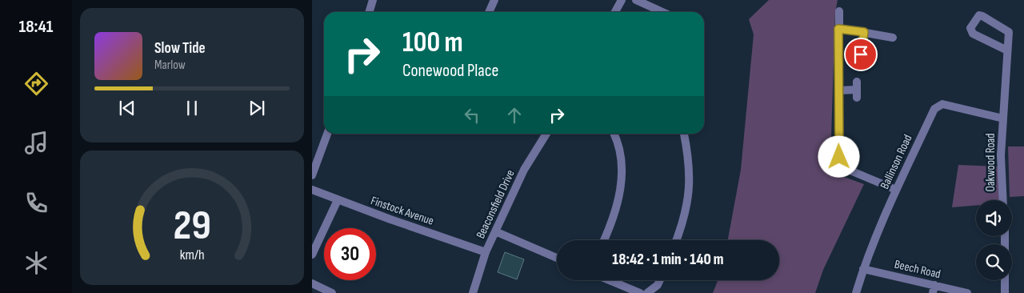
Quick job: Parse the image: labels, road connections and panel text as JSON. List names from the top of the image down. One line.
{"streets":{"street":["Ballinson Road","Oakwood Road","Beaconsfield Drive","Finstock Avenue","Beech Road"]},"crossings":[["Ballinson Road","Oakwood Road"],["Ballinson Road","Beech Road"],["Beaconsfield Drive","Finstock Avenue"]],"page":{"tabs":"18:41","turn":["100 m","Conewood Place"],"song":["Slow Tide","Marlow"],"limit":"30","trip":"18:42 · 1 min · 140 m","gauge":["29","km/h"]}}
